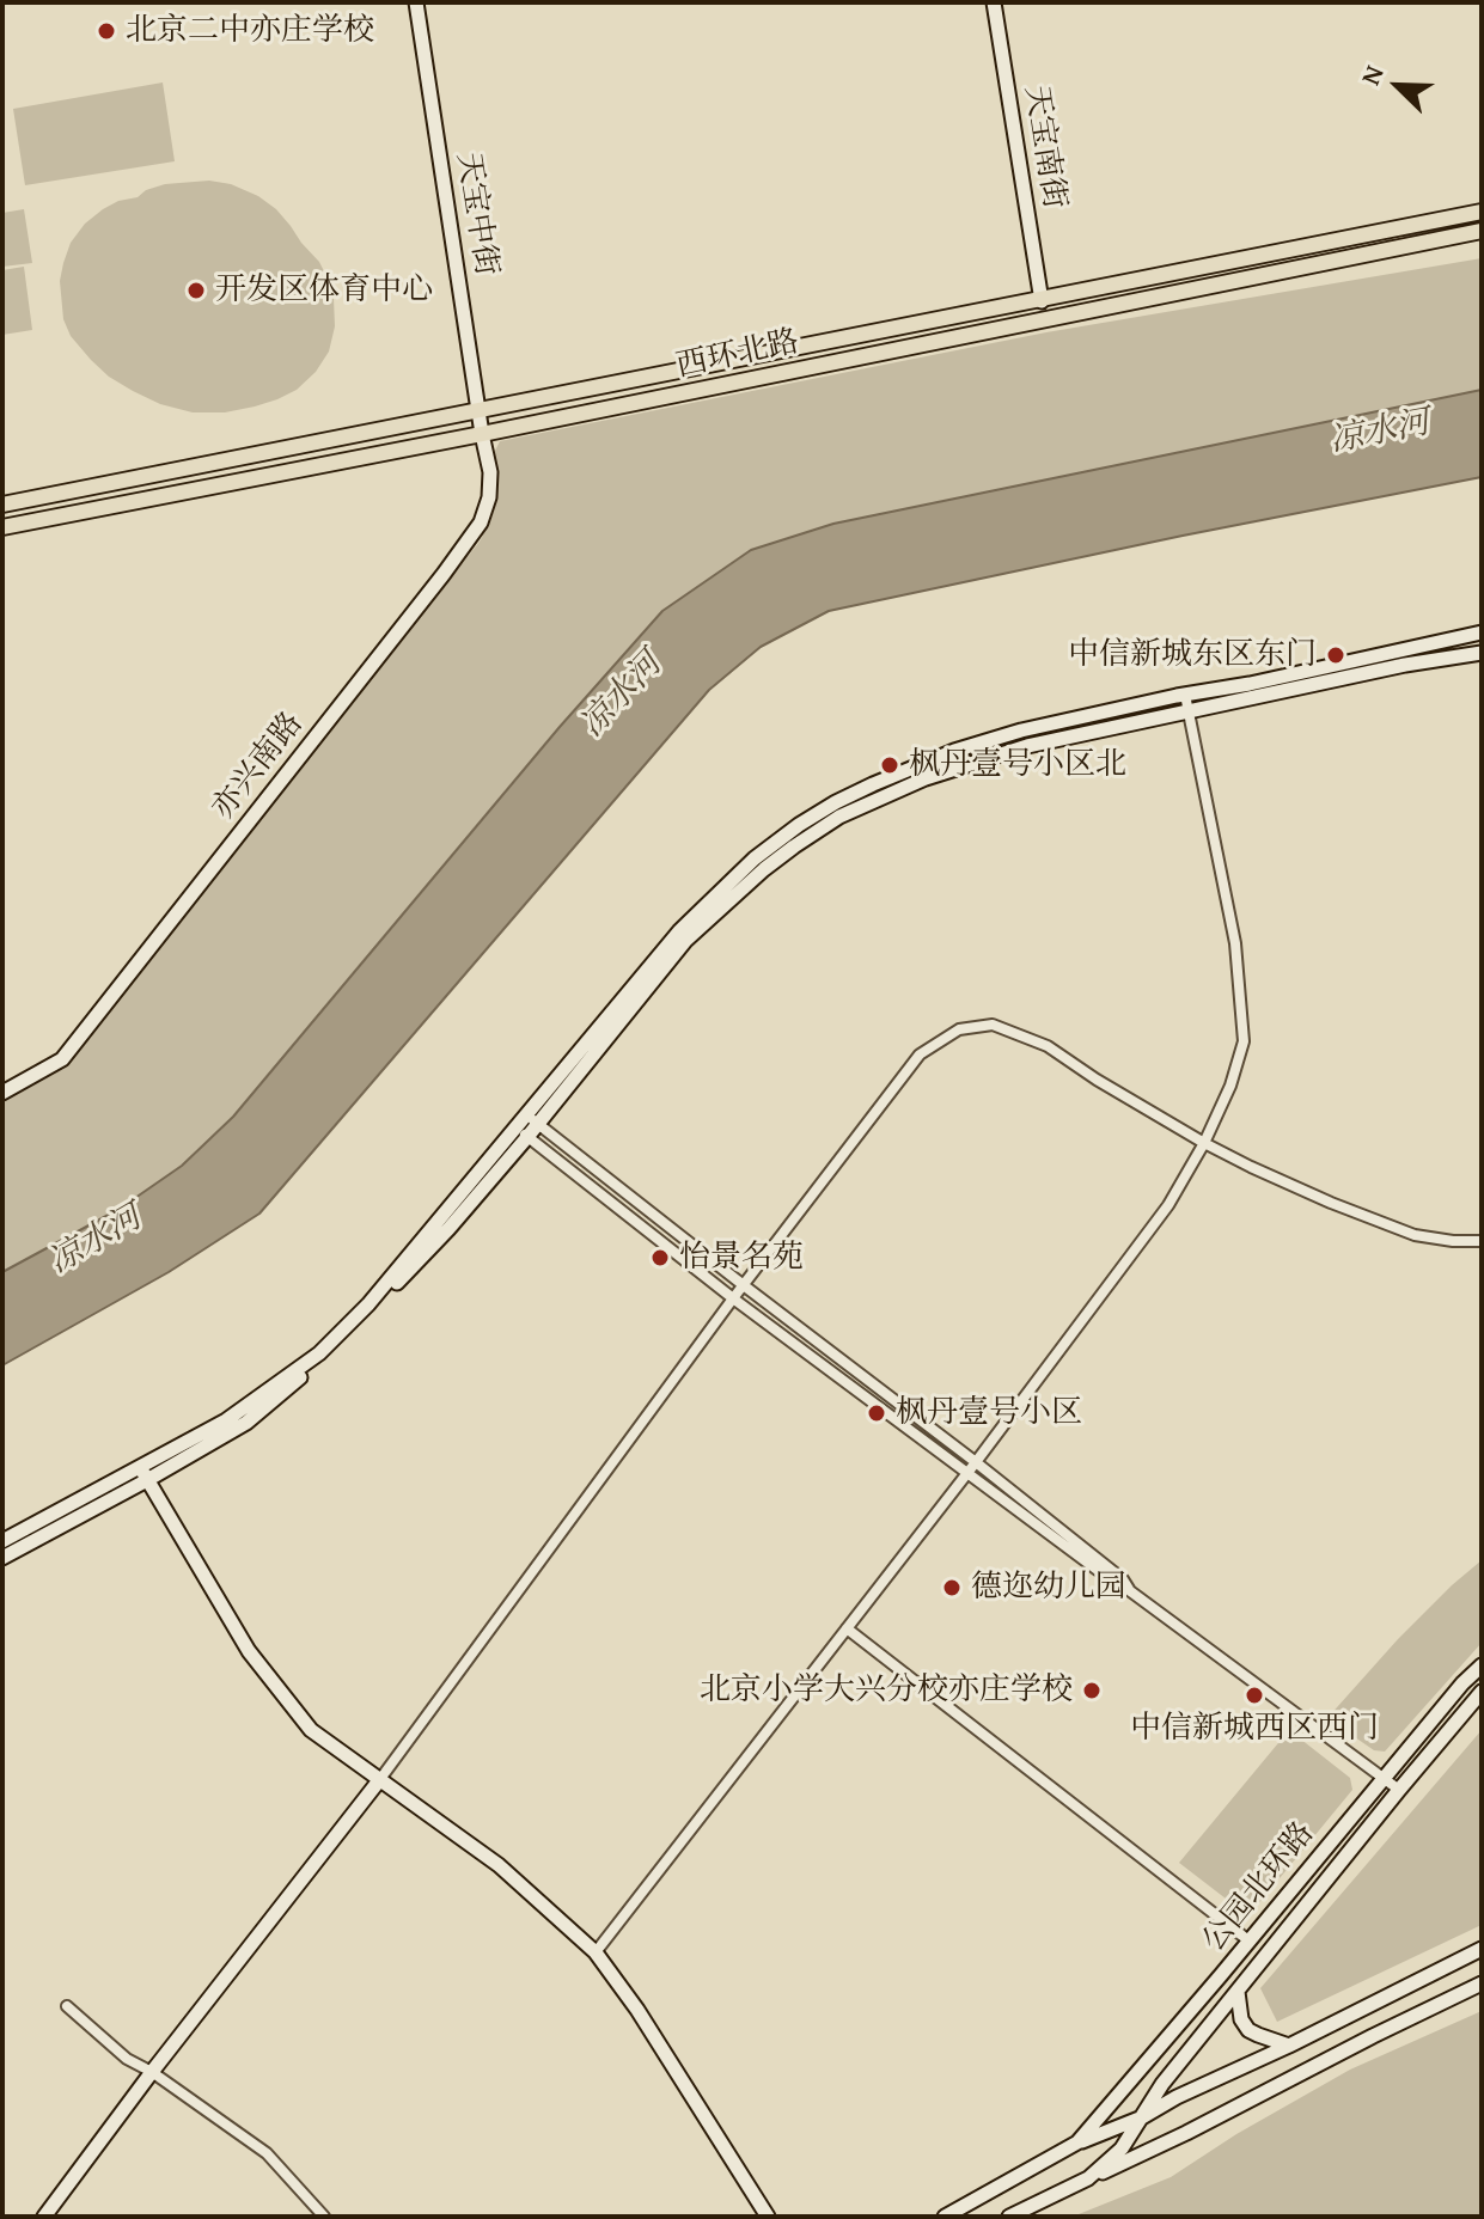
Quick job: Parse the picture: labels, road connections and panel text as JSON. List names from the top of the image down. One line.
{"streets":{"main road":["西环北路"],"street":["天宝南街","天宝中街","亦兴南路","公园北环路"]},"crossings":[["天宝南街","西环北路"],["天宝中街","西环北路"],["天宝中街","亦兴南路"],["西环北路","亦兴南路"]],"water":["凉水河"],"places":["北京二中亦庄学校","开发区体育中心","中信新城东区东门","枫丹壹号小区北","怡景名苑","枫丹壹号小区","德迩幼儿园","北京小学大兴分校亦庄学校","中信新城西区西门"],"north":"top left"}
